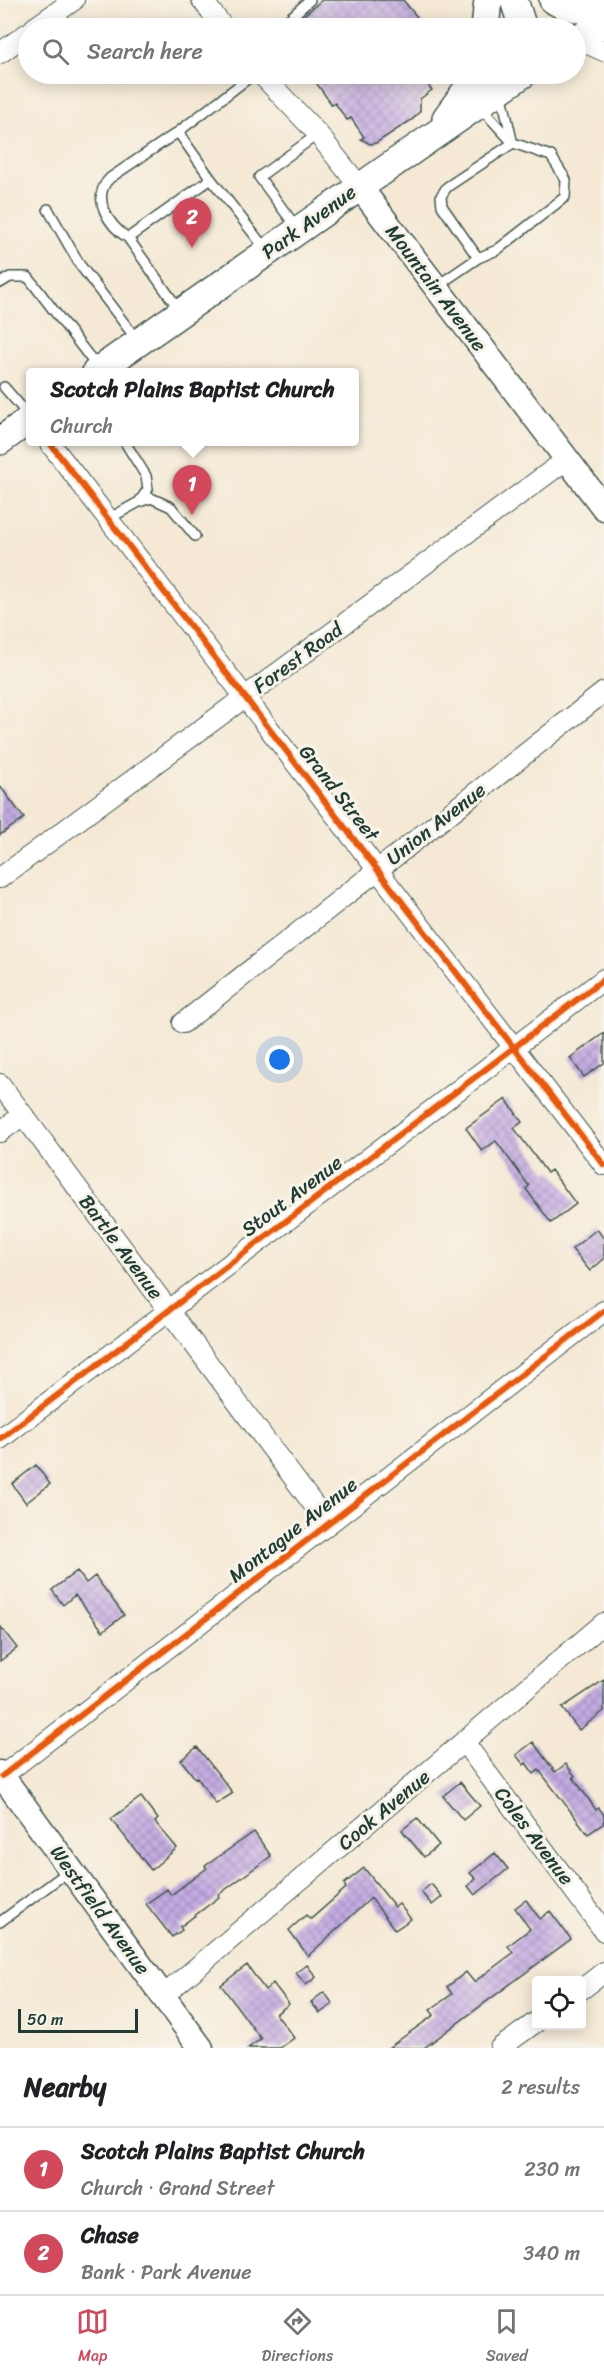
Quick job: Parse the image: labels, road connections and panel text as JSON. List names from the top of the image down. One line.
{"streets":{"main road":["Park Avenue"],"street":["Mountain Avenue","Forest Road","Grand Street","Union Avenue","Stout Avenue","Bartle Avenue","Montague Avenue","Cook Avenue","Coles Avenue","Westfield Avenue"]},"crossings":[["Park Avenue","Mountain Avenue"],["Mountain Avenue","Forest Road"],["Forest Road","Grand Street"],["Grand Street","Union Avenue"],["Grand Street","Stout Avenue"],["Stout Avenue","Bartle Avenue"],["Bartle Avenue","Montague Avenue"],["Montague Avenue","Westfield Avenue"],["Cook Avenue","Coles Avenue"],["Cook Avenue","Westfield Avenue"]],"scale_bar":"50 m","page":{"search":"Search here","pins":["2","1"],"popup":["Scotch Plains Baptist Church","Church"],"scale":"50 m","heading":["Nearby","2 results"],"list":[{"mark":"1","name":"Scotch Plains Baptist Church","note":"Church · Grand Street","value":"230 m"},{"mark":"2","name":"Chase","note":"Bank · Park Avenue","value":"340 m"}],"nav":["Map","Directions","Saved"]}}
